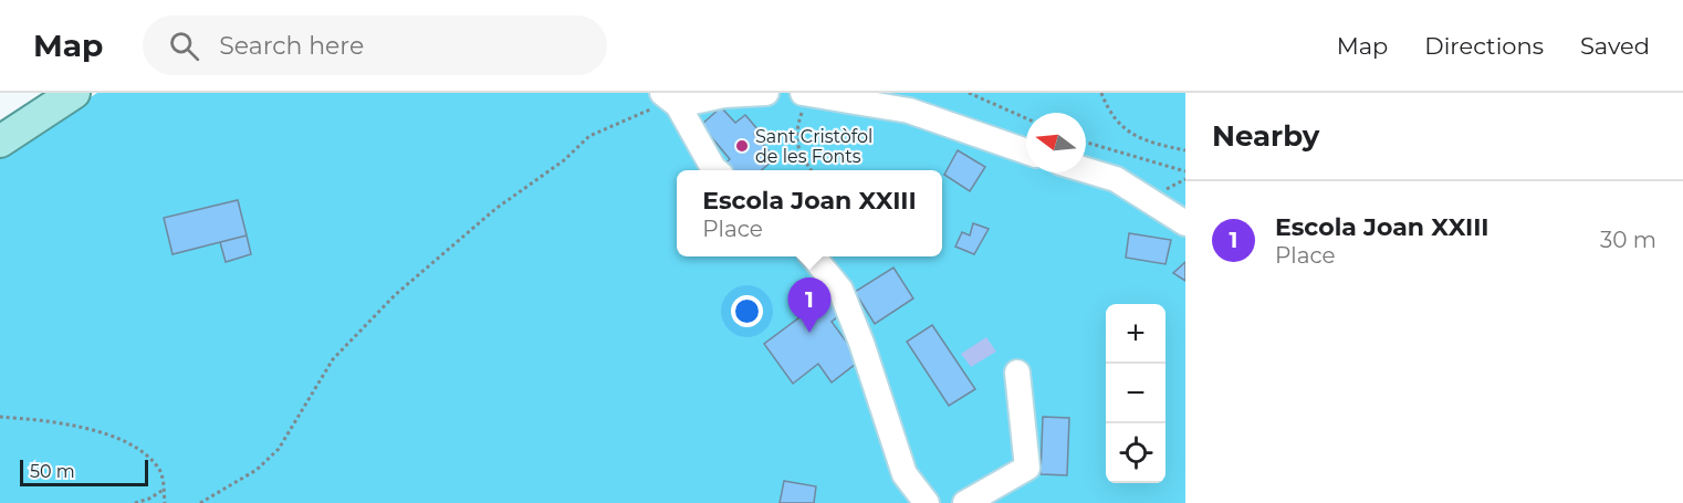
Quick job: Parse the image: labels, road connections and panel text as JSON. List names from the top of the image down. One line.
{"places":["Sant Cristòfol de les Fonts"],"scale_bar":"50 m","north":"left","page":{"header":"Map","search":"Search here","nav":["Map","Directions","Saved"],"heading":"Nearby","popup":["Escola Joan XXIII","Place"],"list":[{"mark":"1","name":"Escola Joan XXIII","note":"Place","value":"30 m"}],"pins":"1","map_buttons":["+","−"],"scale":"50 m"}}
